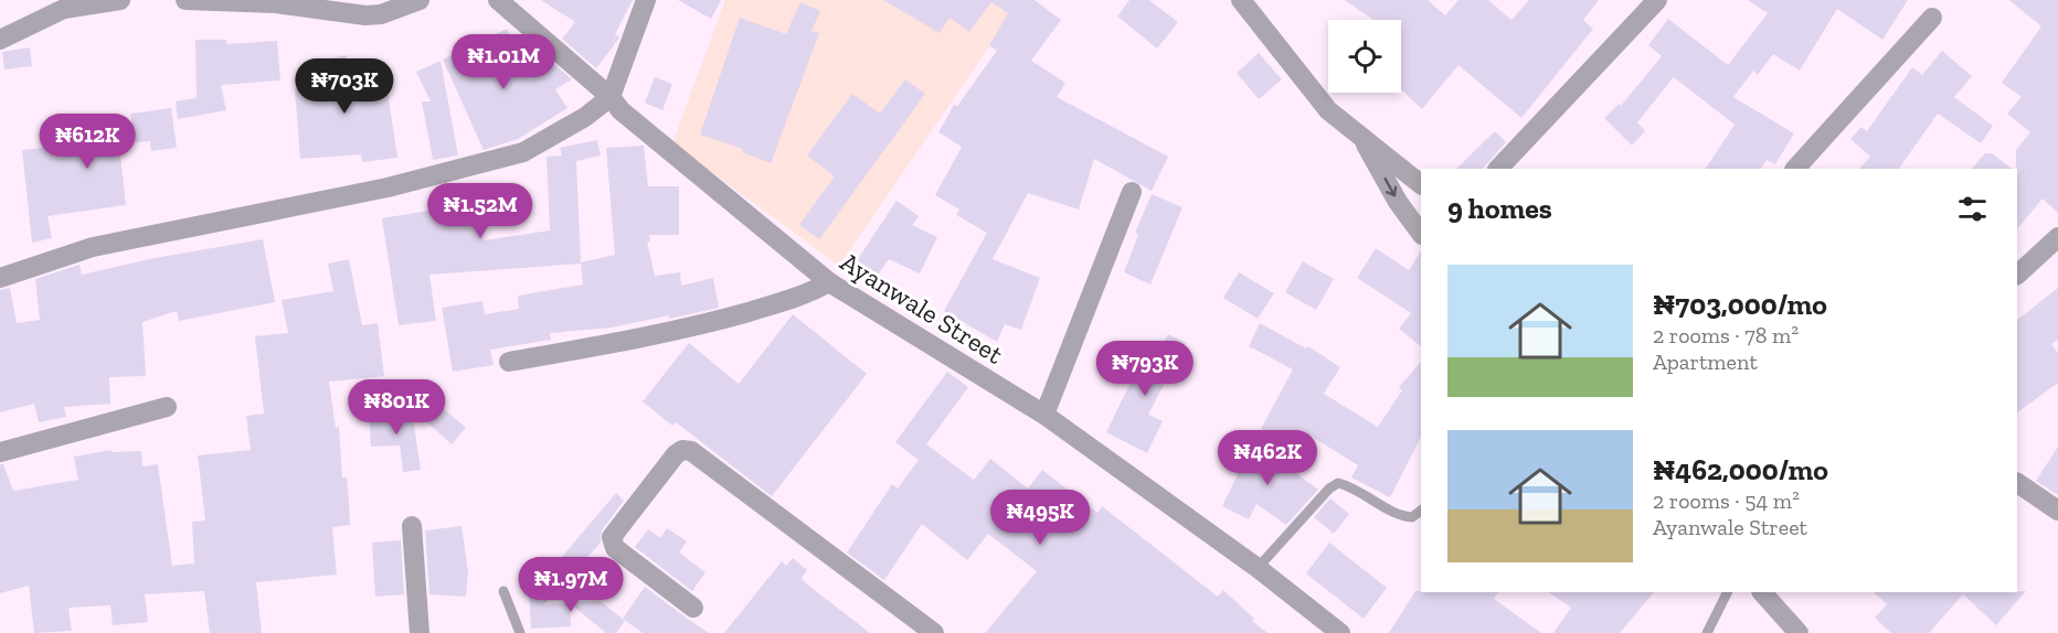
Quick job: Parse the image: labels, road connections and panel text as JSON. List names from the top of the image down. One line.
{"streets":{"street":["Ayanwale Street"]},"page":{"price":["₦1.01M","₦703K","₦612K","₦1.52M","₦793K","₦801K","₦462K","₦495K","₦1.97M"],"heading":"9 homes","list":[{"name":"₦703,000/mo","note":"2 rooms · 78 m² · Apartment"},{"name":"₦462,000/mo","note":"2 rooms · 54 m² · Ayanwale Street"}]}}
